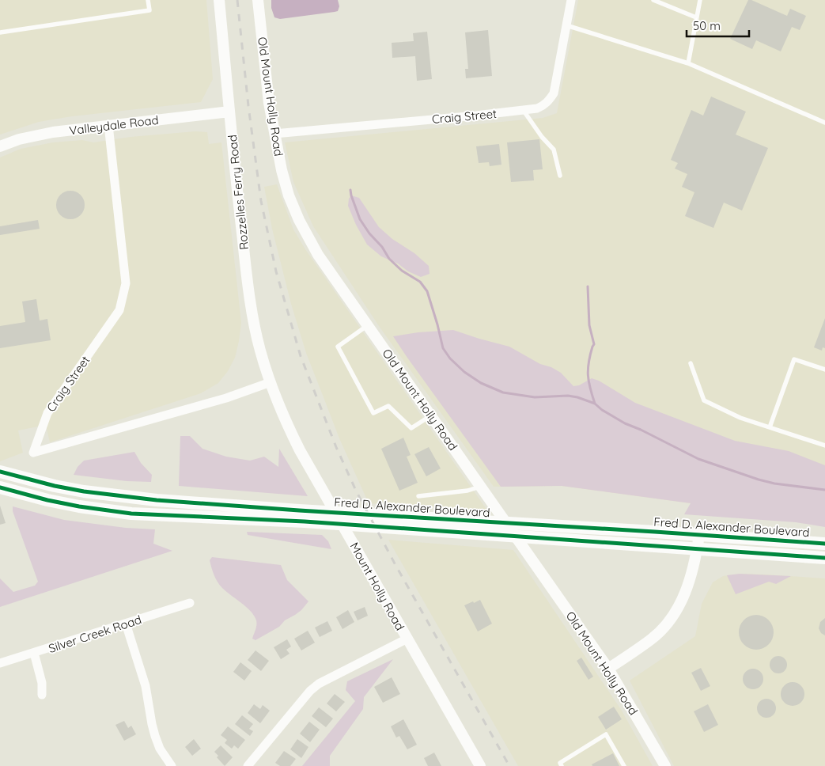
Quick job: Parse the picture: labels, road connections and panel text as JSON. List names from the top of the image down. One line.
{"streets":{"main road":["Fred D. Alexander Boulevard"],"street":["Old Mount Holly Road","Craig Street","Valleydale Road","Rozzelles Ferry Road","Mount Holly Road","Silver Creek Road"]},"crossings":[["Old Mount Holly Road","Craig Street"],["Craig Street","Valleydale Road"],["Craig Street","Rozzelles Ferry Road"],["Craig Street","Mount Holly Road"],["Valleydale Road","Rozzelles Ferry Road"],["Rozzelles Ferry Road","Mount Holly Road"]],"scale_bar":"50 m"}
